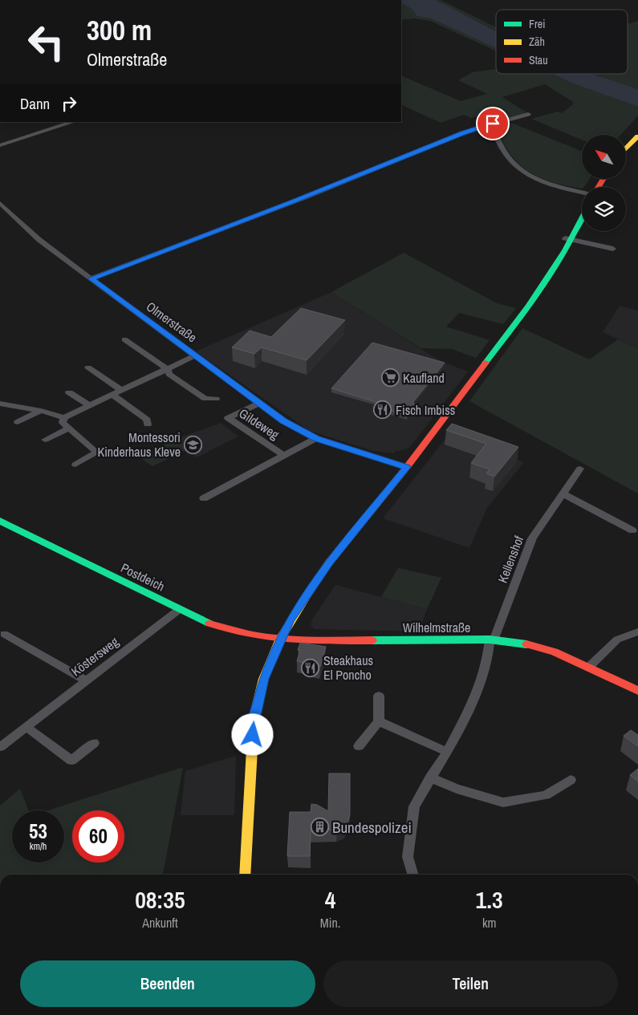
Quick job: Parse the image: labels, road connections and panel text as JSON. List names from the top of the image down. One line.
{"streets":{"main road":["Postdeich","Wilhelmstraße"],"street":["Olmerstraße","Gildeweg","Kellenshof","Köstersweg"]},"crossings":[["Olmerstraße","Gildeweg"],["Kellenshof","Wilhelmstraße"],["Postdeich","Wilhelmstraße"],["Postdeich","Köstersweg"]],"places":{"supermarket":["Kaufland"],"restaurant":["Fisch Imbiss","Steakhaus El Poncho"],"school or university":["Montessori Kinderhaus Kleve"],"building":["Bundespolizei"]},"legend":["Frei","Zäh","Stau"],"north":"top left","page":{"turn":["300 m","Olmerstraße"],"then":"Dann","speed":"53 km/h","limit":"60","eta":["08:35","Ankunft","4","Min.","1.3","km"],"buttons":["Beenden","Teilen"]}}
